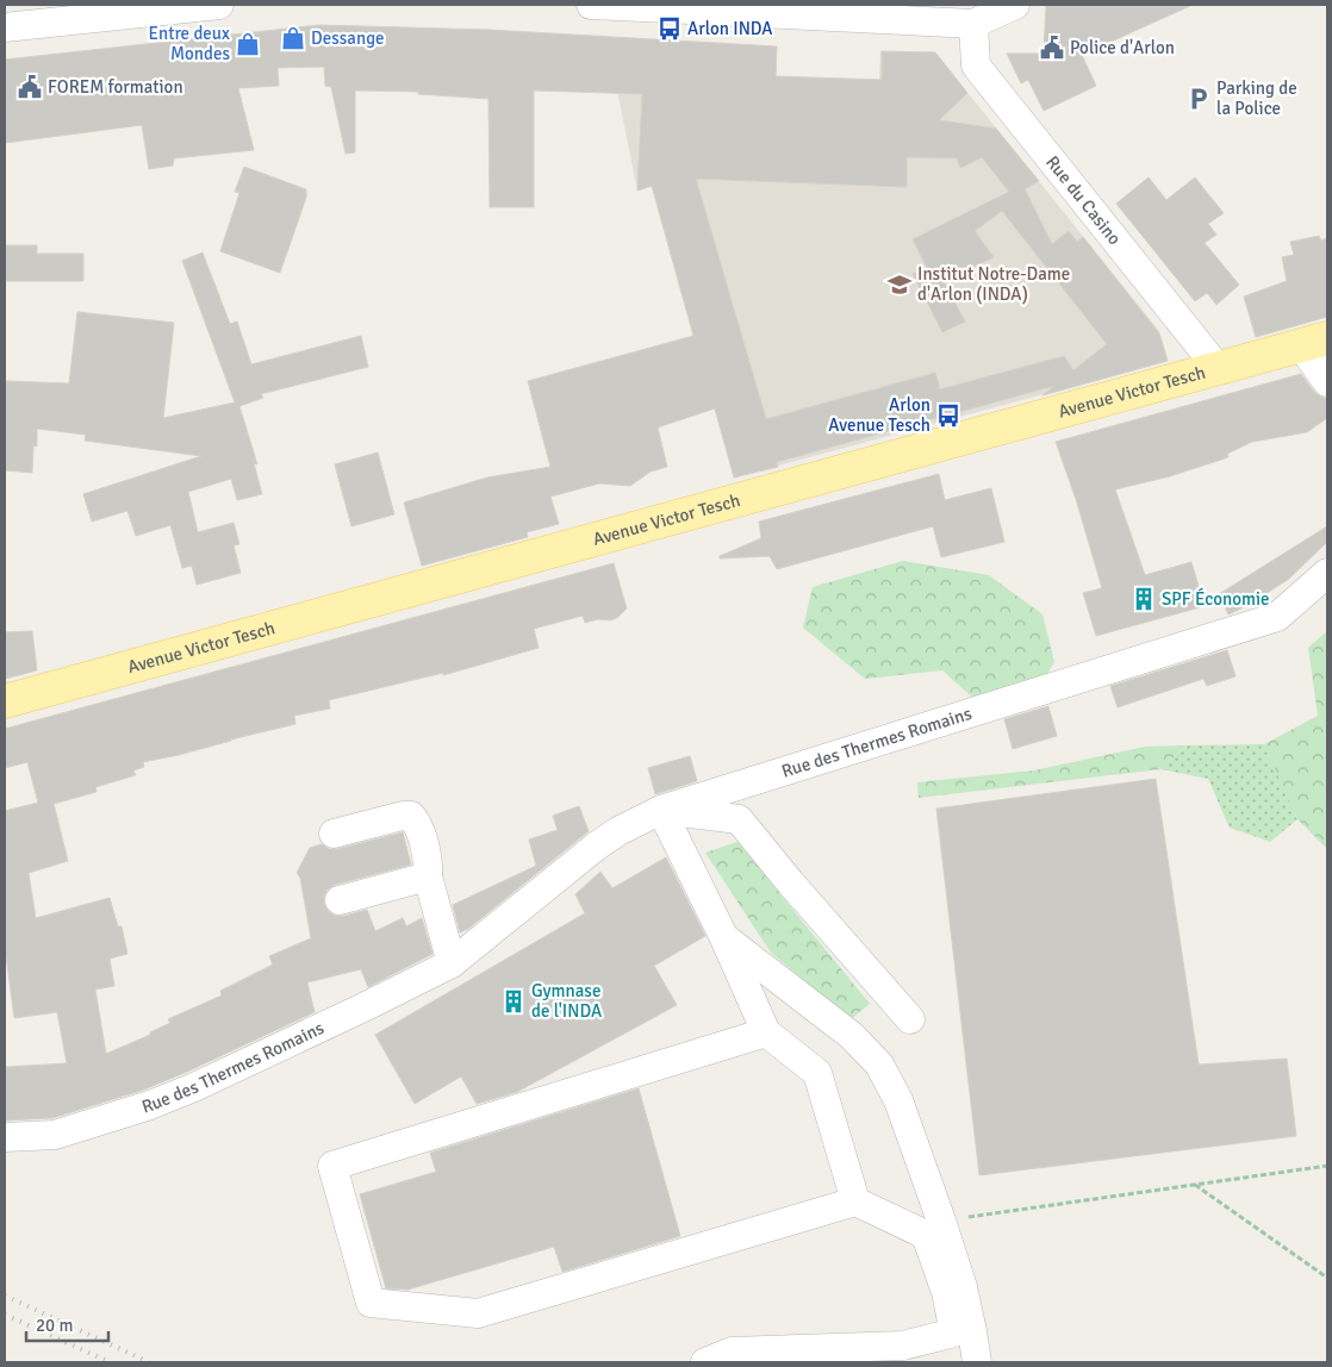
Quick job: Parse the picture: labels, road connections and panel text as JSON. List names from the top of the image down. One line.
{"streets":{"main road":["Avenue Victor Tesch"],"street":["Rue du Casino","Rue des Thermes Romains"]},"crossings":[["Rue du Casino","Avenue Victor Tesch"]],"places":{"bus stop":["Arlon INDA","Arlon Avenue Tesch"],"shop":["Dessange","Entre deux Mondes"],"public building":["Police d'Arlon","FOREM formation"],"parking":["Parking de la Police"],"school or university":["Institut Notre-Dame d'Arlon (INDA)"],"building":["SPF Économie","Gymnase de l'INDA"]},"scale_bar":"20 m"}
